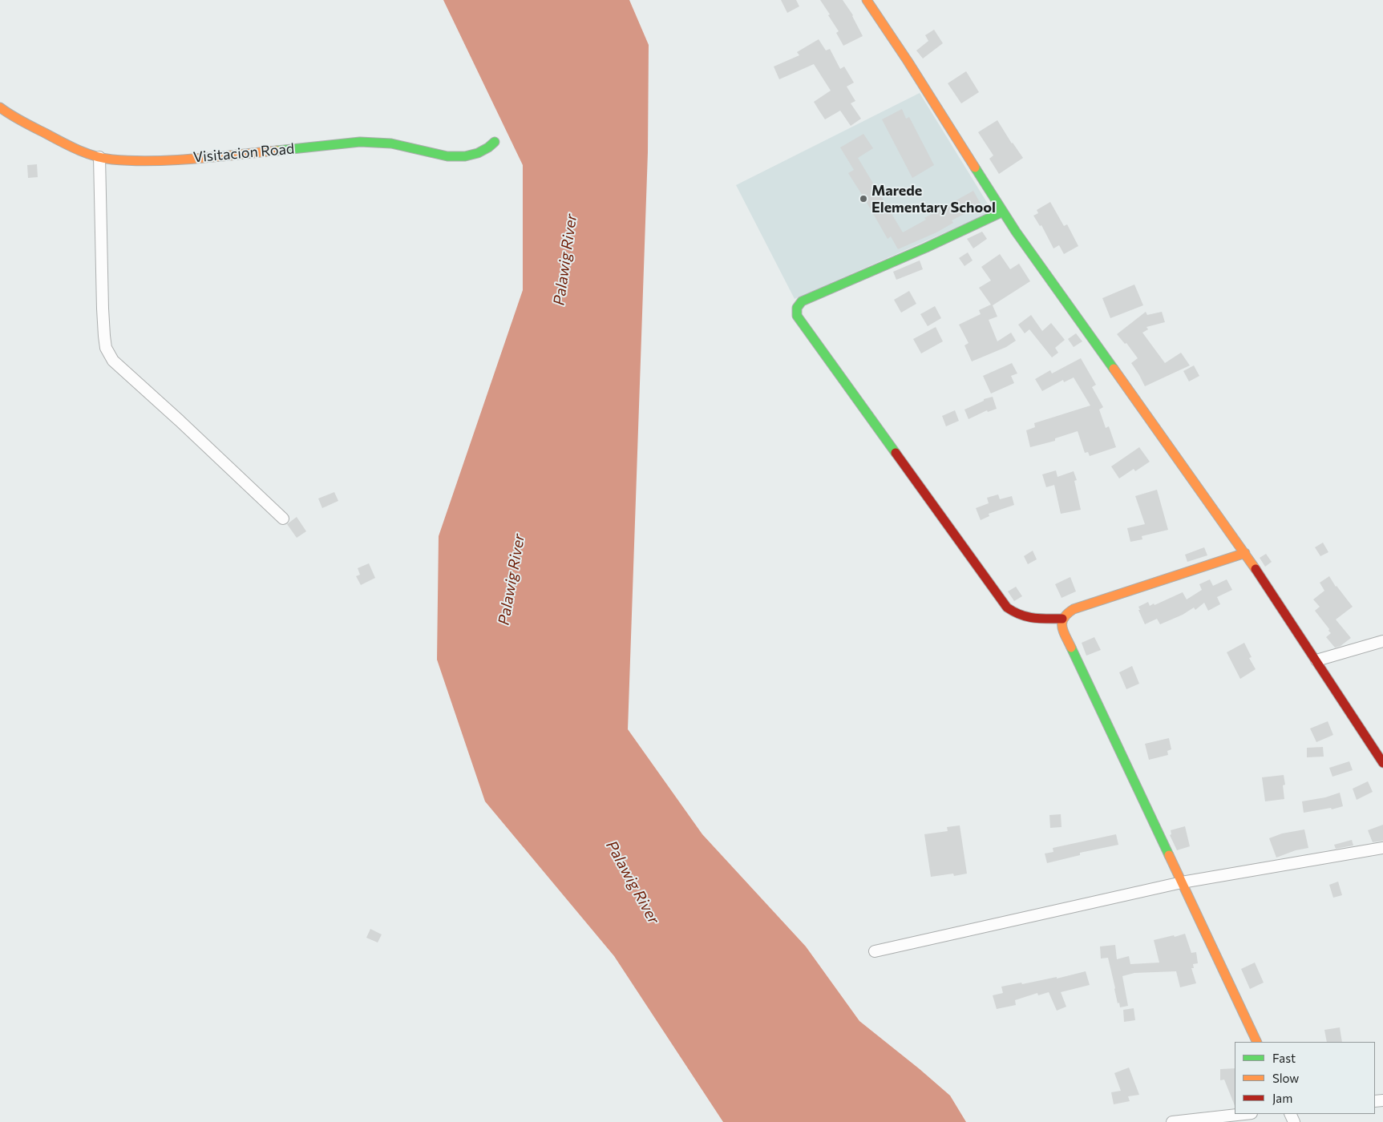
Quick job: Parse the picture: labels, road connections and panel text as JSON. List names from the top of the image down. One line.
{"streets":{"street":["Visitacion Road"]},"water":["Palawig River"],"places":["Marede Elementary School"],"legend":["Fast","Slow","Jam"]}
